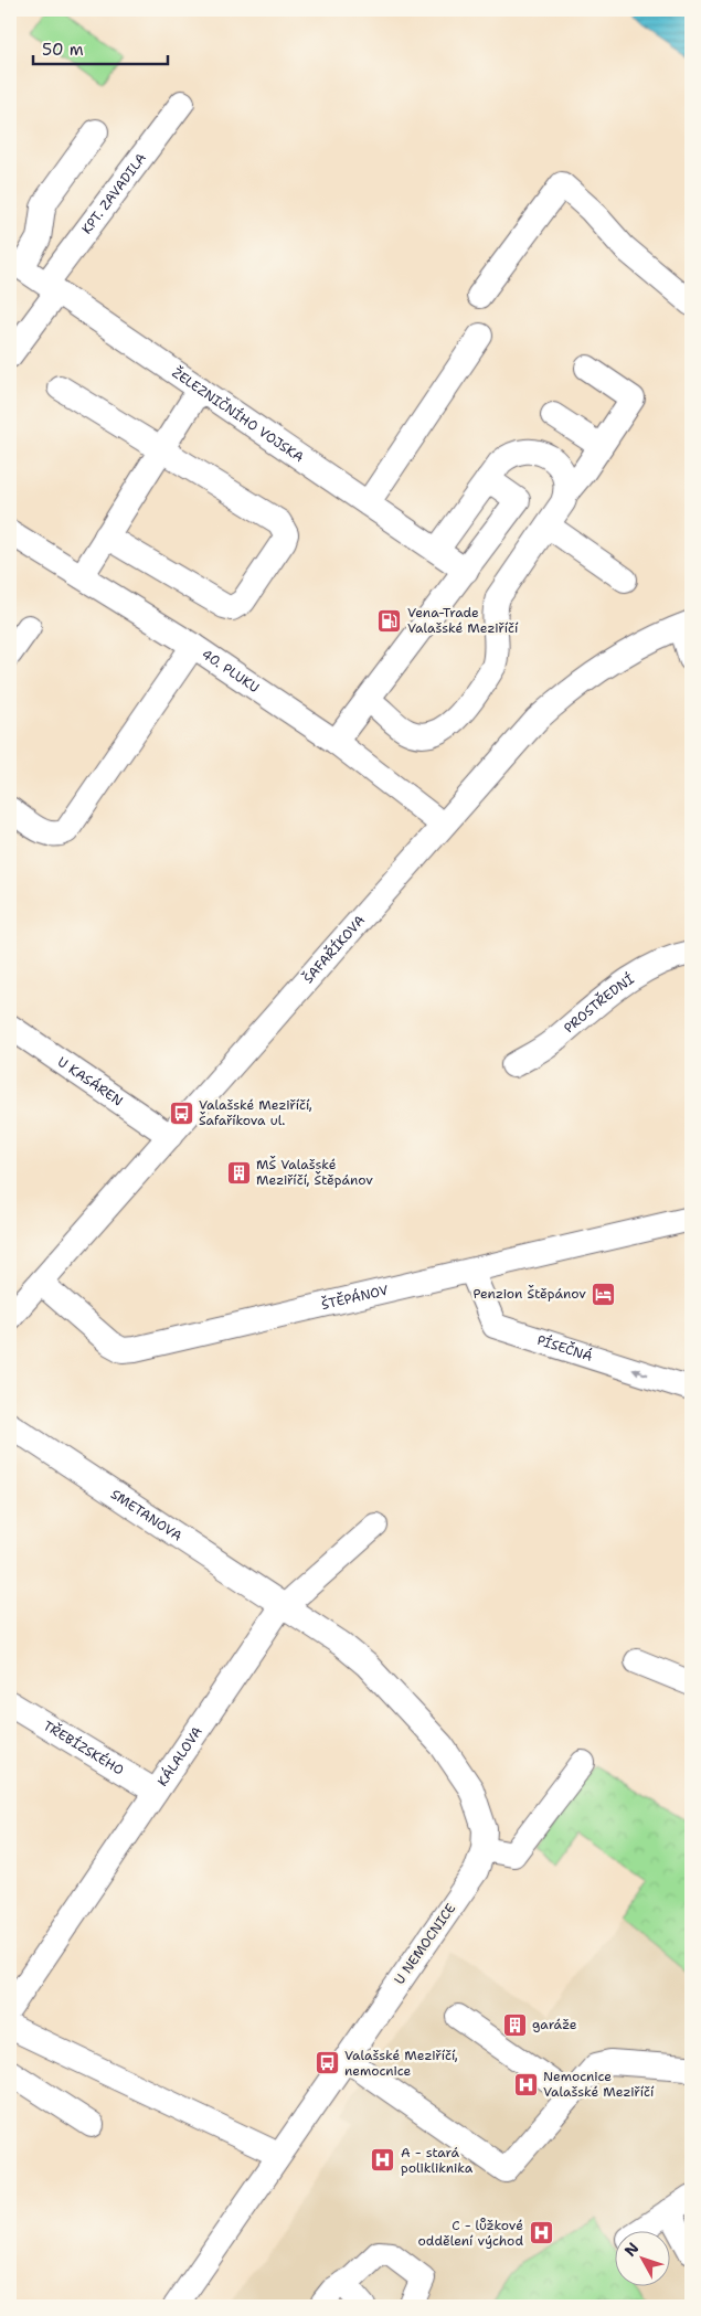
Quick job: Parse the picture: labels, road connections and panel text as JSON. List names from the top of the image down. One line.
{"streets":{"street":["KPT. ZAVADILA","ŽELEZNIČNÍHO VOJSKA","40. PLUKU","ŠAFAŘÍKOVA","PROSTŘEDNÍ","U KASÁREN","ŠTĚPÁNOV","PÍSEČNÁ","SMETANOVA","TŘEBÍZSKÉHO","KÁLALOVA","U NEMOCNICE"]},"crossings":[["KPT. ZAVADILA","ŽELEZNIČNÍHO VOJSKA"],["40. PLUKU","ŠAFAŘÍKOVA"],["ŠAFAŘÍKOVA","U KASÁREN"],["ŠAFAŘÍKOVA","ŠTĚPÁNOV"],["ŠTĚPÁNOV","PÍSEČNÁ"],["SMETANOVA","KÁLALOVA"],["SMETANOVA","U NEMOCNICE"],["TŘEBÍZSKÉHO","KÁLALOVA"],["KÁLALOVA","U NEMOCNICE"]],"one_way":["PÍSEČNÁ"],"places":{"fuel station":["Vena-Trade Valašské Meziříčí"],"bus stop":["Valašské Meziříčí, Šafaříkova ul.","Valašské Meziříčí, nemocnice"],"building":["MŠ Valašské Meziříčí, Štěpánov","garáže"],"hotel":["Penzion Štěpánov"],"hospital":["Nemocnice Valašské Meziříčí","A - stará polikliknika","C - lůžkové oddělení východ"]},"scale_bar":"50 m","north":"top left"}
